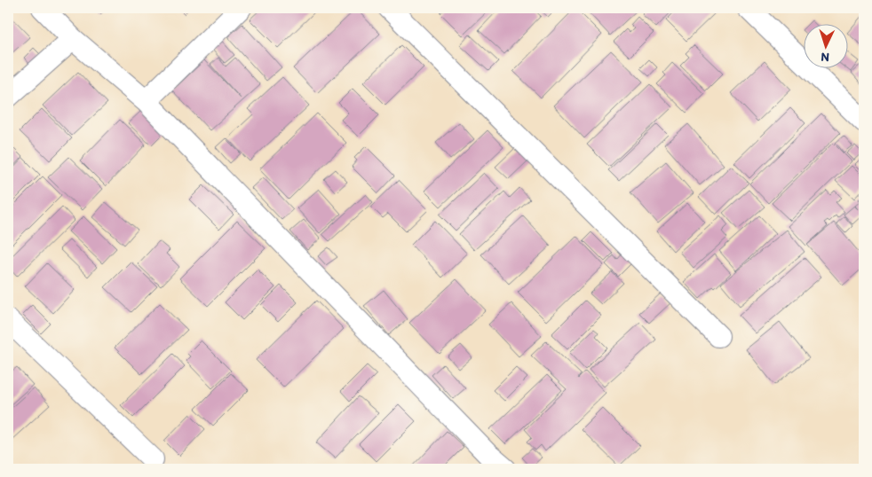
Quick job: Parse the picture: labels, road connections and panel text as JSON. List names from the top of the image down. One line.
{"north":"bottom"}
